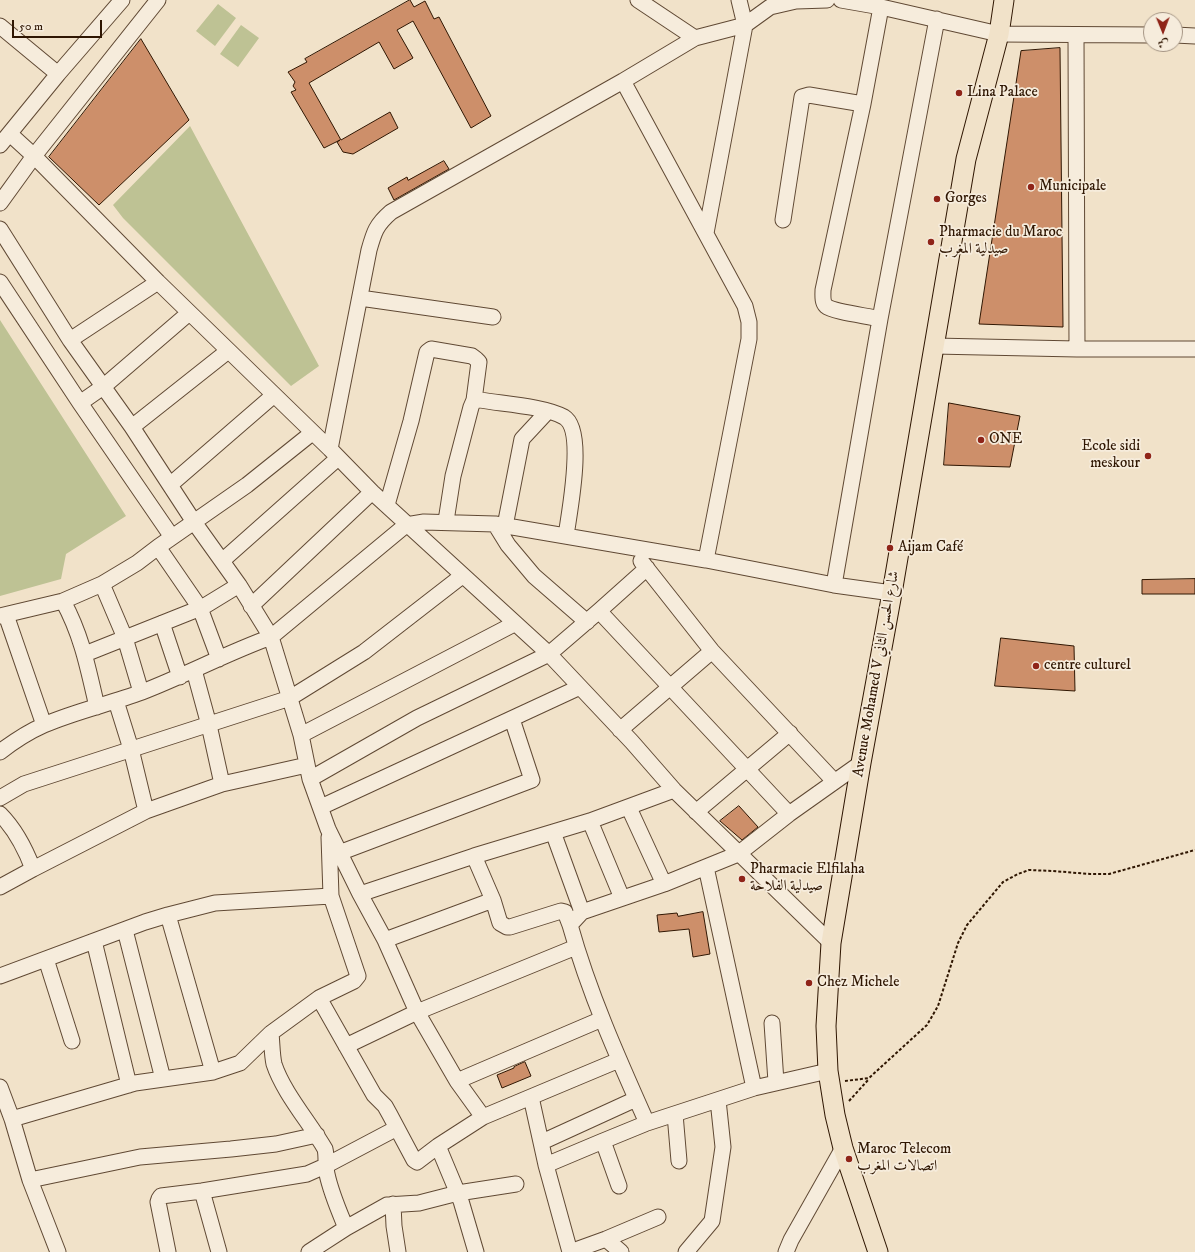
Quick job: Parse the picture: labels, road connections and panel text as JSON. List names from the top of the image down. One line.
{"streets":{"main road":["Avenue Mohamed V شارع الحسن الثاني"]},"places":["Lina Palace","Municipale","Gorges","Pharmacie du Maroc صيدلية المغرب","ONE","Ecole sidi meskour","Aijam Café","centre culturel","Pharmacie Elfilaha صيدلية الفلاحة","Chez Michele","Maroc Telecom اتصالات المغرب"],"scale_bar":"50 m","north":"bottom"}
